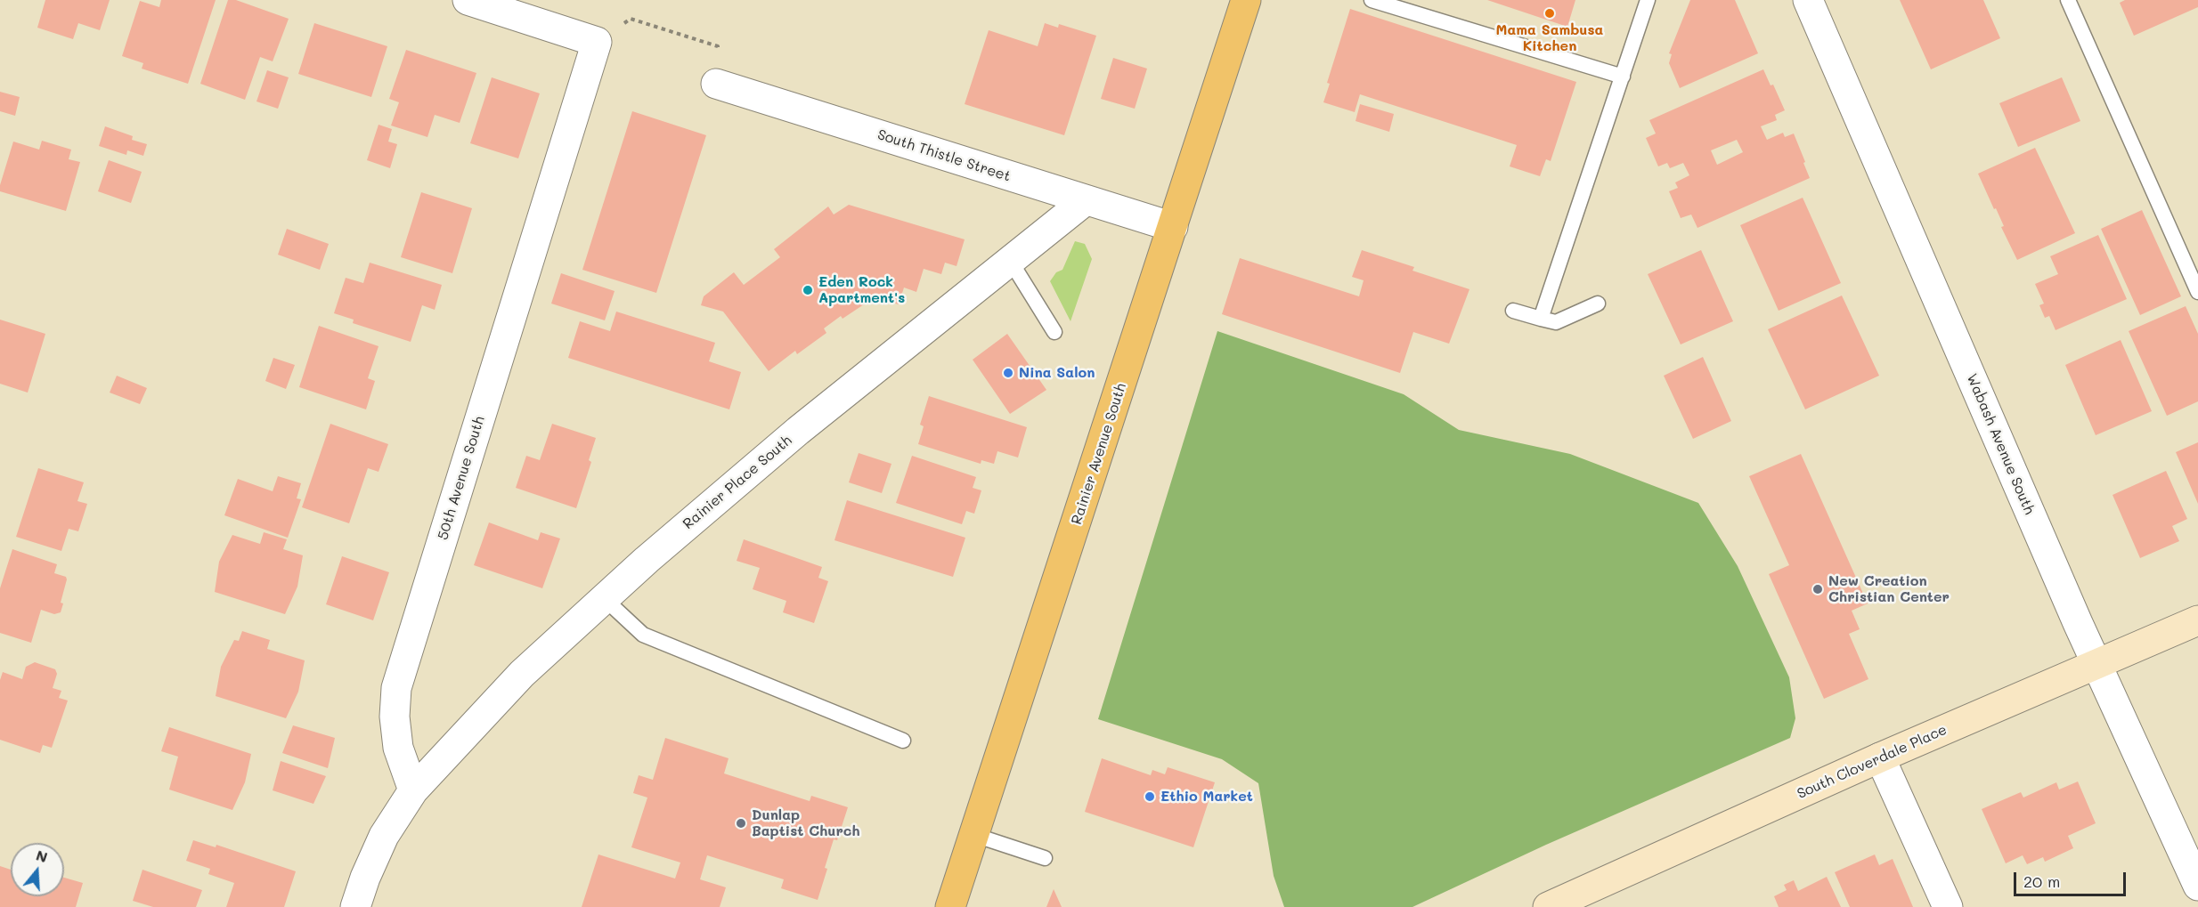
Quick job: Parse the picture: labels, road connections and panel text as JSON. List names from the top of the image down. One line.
{"streets":{"main road":["Rainier Avenue South"],"street":["South Thistle Street","Wabash Avenue South","50th Avenue South","Rainier Place South","South Cloverdale Place"]},"crossings":[["South Thistle Street","Rainier Avenue South"],["South Thistle Street","Rainier Place South"],["Wabash Avenue South","South Cloverdale Place"],["50th Avenue South","Rainier Place South"]],"places":["Mama Sambusa Kitchen","Eden Rock Apartment's","Nina Salon","New Creation Christian Center","Ethio Market","Dunlap Baptist Church"],"scale_bar":"20 m","north":"top"}
